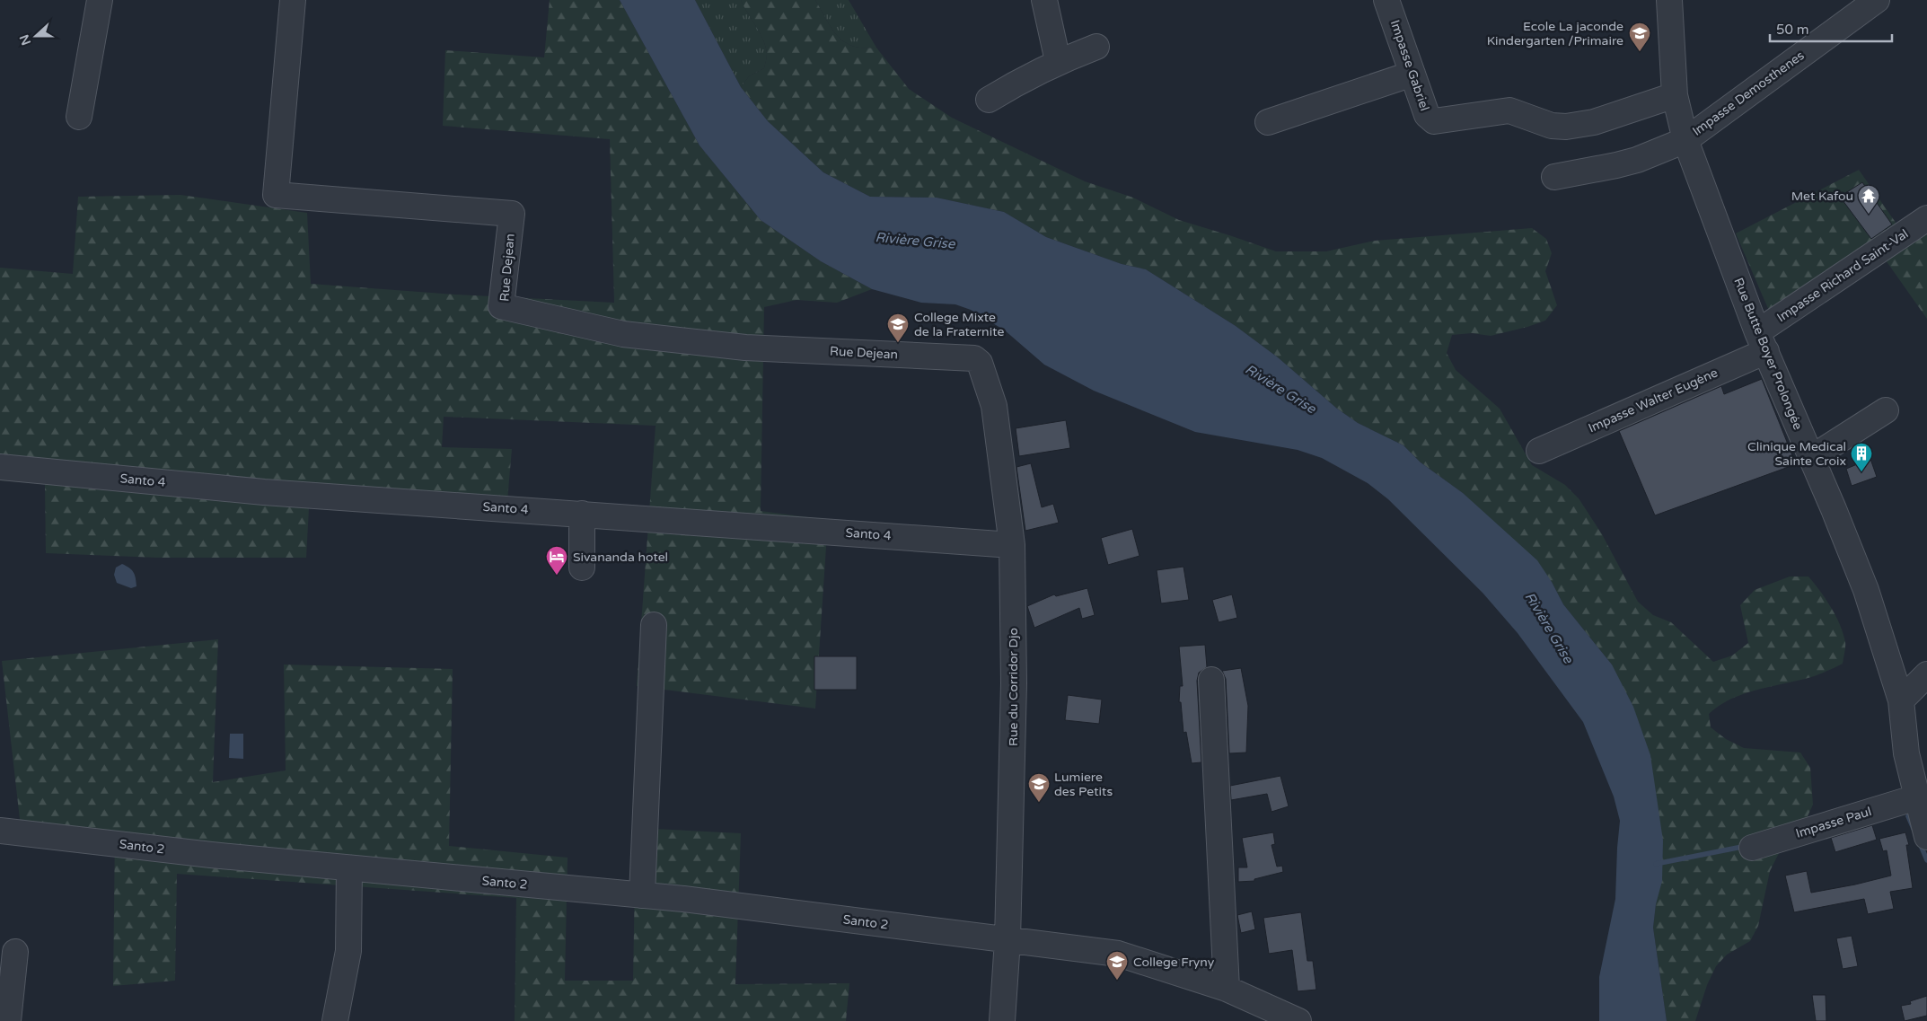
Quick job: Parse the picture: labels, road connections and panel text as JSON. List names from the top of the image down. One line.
{"streets":{"street":["Impasse Gabriel","Impasse Demosthenes","Rue Dejean","Impasse Richard Saint-Val","Rue Butte Boyer Prolongée","Impasse Walter Eugène","Santo 4","Rue du Corridor Djo","Impasse Paul","Santo 2"]},"crossings":[["Impasse Gabriel","Rue Butte Boyer Prolongée"],["Impasse Demosthenes","Rue Butte Boyer Prolongée"],["Rue Dejean","Rue du Corridor Djo"],["Impasse Richard Saint-Val","Rue Butte Boyer Prolongée"],["Impasse Richard Saint-Val","Impasse Walter Eugène"],["Rue Butte Boyer Prolongée","Impasse Walter Eugène"],["Rue Butte Boyer Prolongée","Impasse Paul"],["Santo 4","Rue du Corridor Djo"],["Rue du Corridor Djo","Santo 2"]],"water":["Rivière Grise"],"places":{"school or university":["Ecole La jaconde Kindergarten /Primaire","College Mixte de la Fraternite","Lumiere des Petits","College Fryny"],"temple":["Met Kafou"],"building":["Clinique Medical Sainte Croix"],"hotel":["Sivananda hotel"]},"scale_bar":"50 m","north":"left"}
